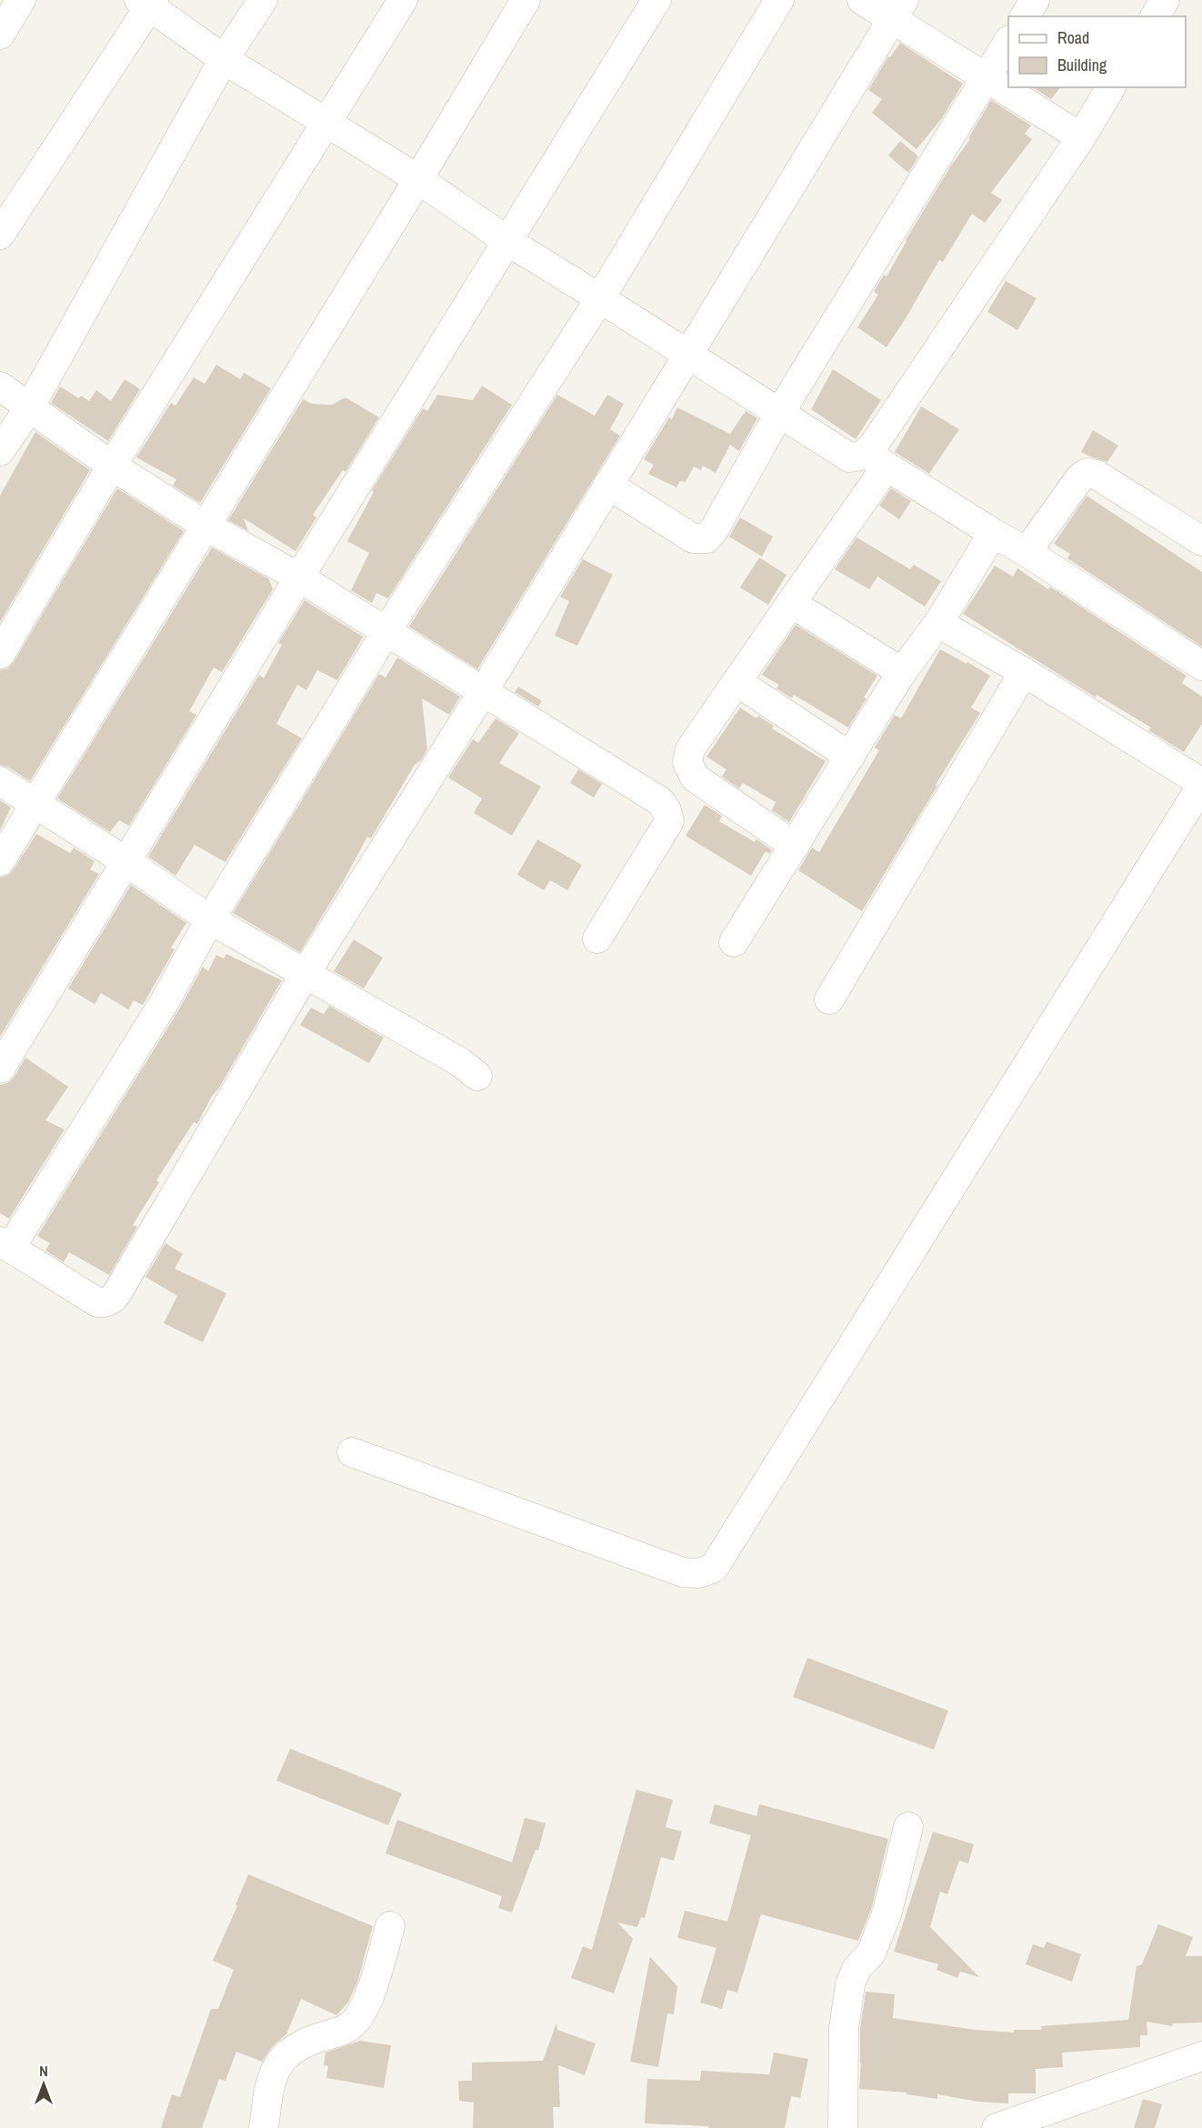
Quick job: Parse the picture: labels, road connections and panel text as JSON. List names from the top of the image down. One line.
{"legend":["Road","Building"],"north":"top"}
